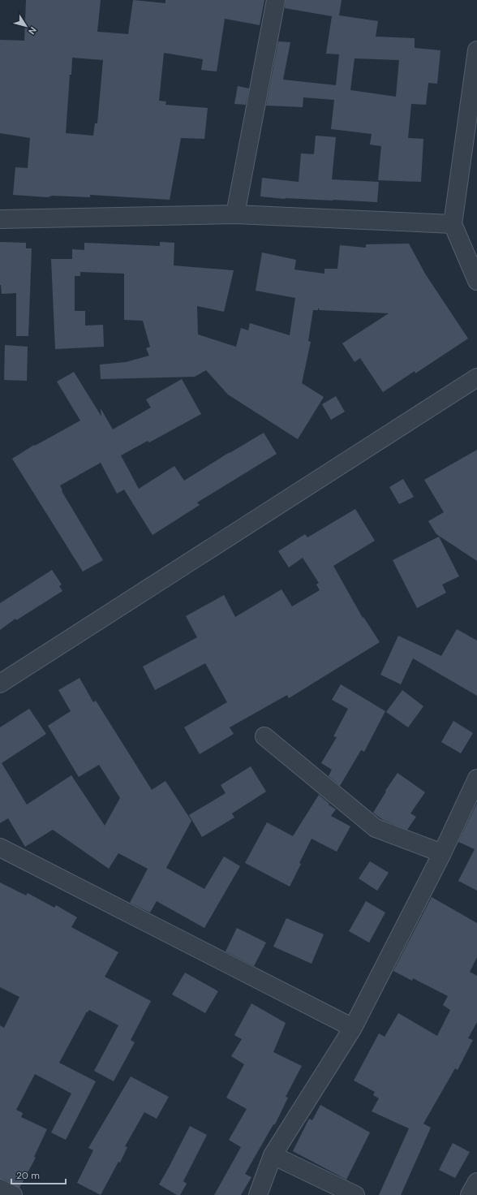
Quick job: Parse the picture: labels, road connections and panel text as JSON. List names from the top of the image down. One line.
{"scale_bar":"20 m","north":"bottom right"}
